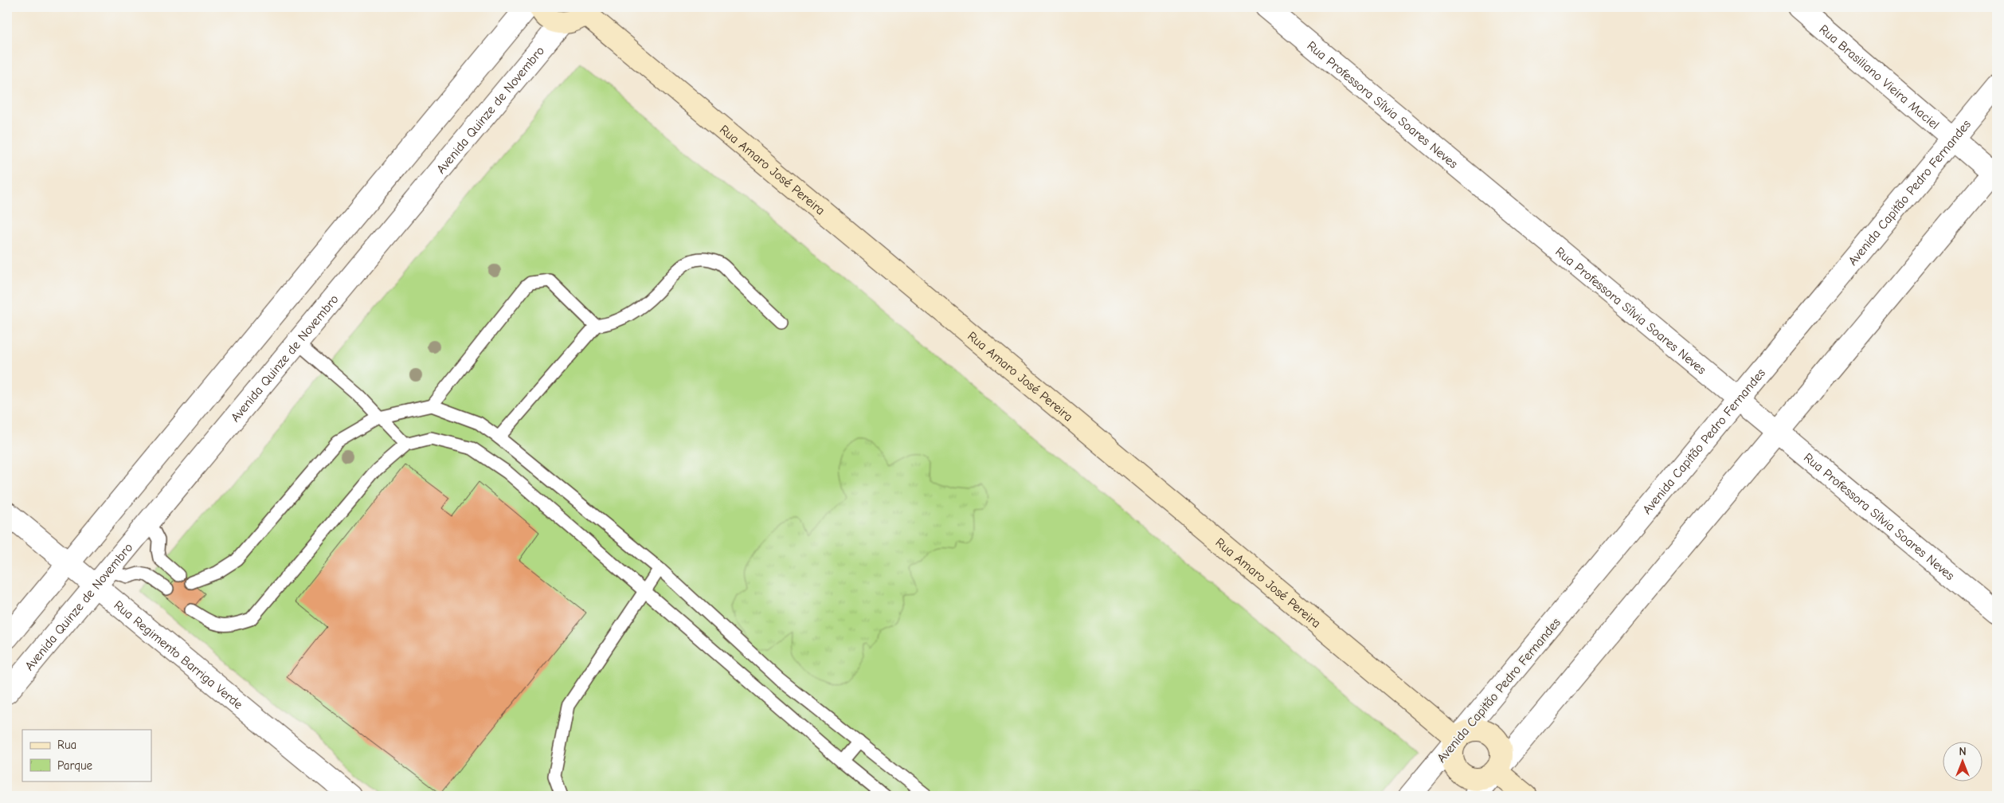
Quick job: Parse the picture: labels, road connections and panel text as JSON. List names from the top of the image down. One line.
{"streets":{"main road":["Rua Amaro José Pereira"],"street":["Rua Brasiliano Vieira Maciel","Rua Professora Sílvia Soares Neves","Avenida Quinze de Novembro","Avenida Capitão Pedro Fernandes","Rua Regimento Barriga Verde"]},"crossings":[["Rua Brasiliano Vieira Maciel","Avenida Capitão Pedro Fernandes"],["Rua Professora Sílvia Soares Neves","Avenida Capitão Pedro Fernandes"],["Avenida Quinze de Novembro","Rua Regimento Barriga Verde"],["Rua Amaro José Pereira","Avenida Capitão Pedro Fernandes"]],"legend":["Rua","Parque"],"north":"top"}
